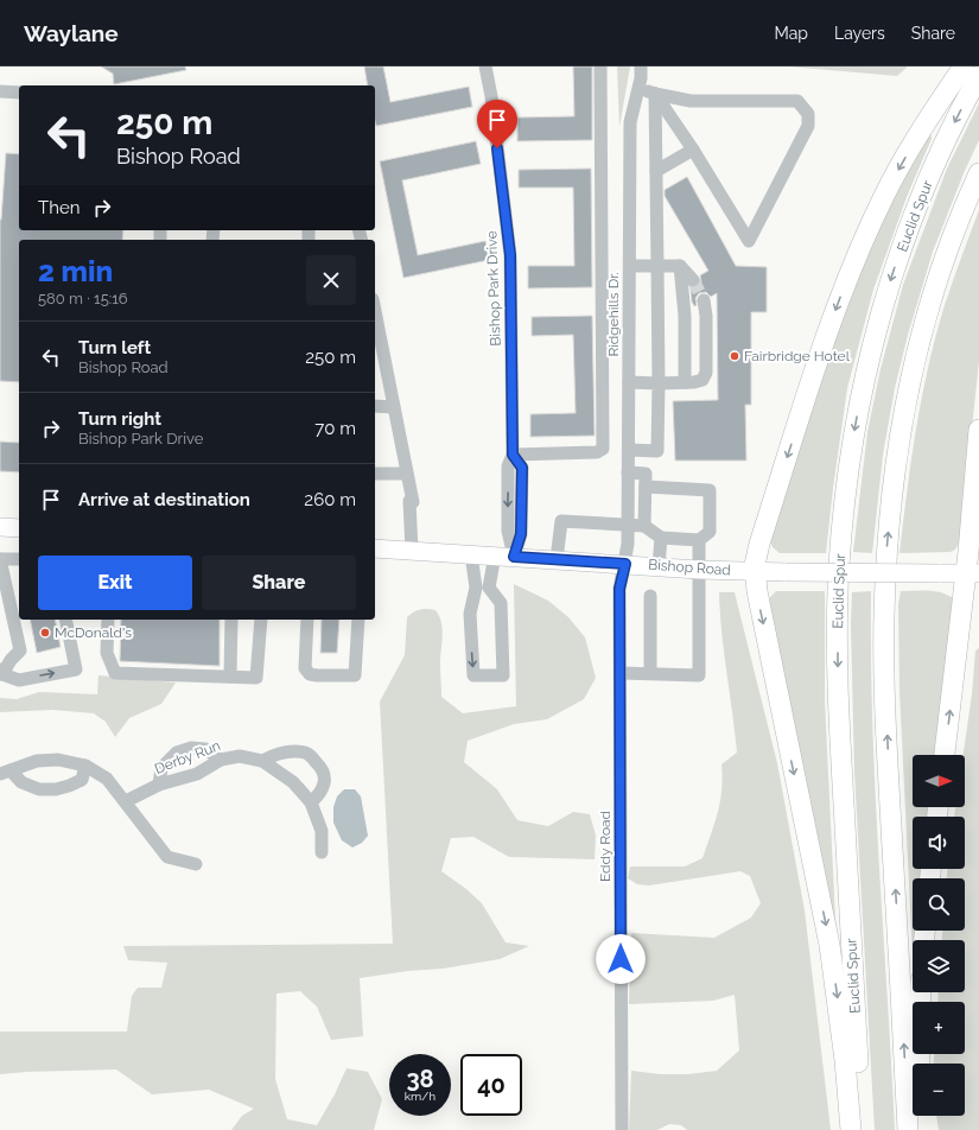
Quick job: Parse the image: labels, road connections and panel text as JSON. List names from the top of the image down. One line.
{"streets":{"highway":["Euclid Spur"],"main road":["Bishop Road"],"street":["Bishop Park Drive","Ridgehills Dr.","Derby Run","Eddy Road"]},"crossings":[["Bishop Park Drive","Bishop Road"],["Ridgehills Dr.","Bishop Road"],["Ridgehills Dr.","Eddy Road"],["Bishop Road","Eddy Road"]],"places":["Fairbridge Hotel","McDonald's"],"north":"right","page":{"header":"Waylane","nav":["Map","Layers","Share"],"turn":["250 m","Bishop Road"],"then":"Then","heading":["2 min","580 m · 15:16"],"list":[{"name":"Turn left","note":"Bishop Road","value":"250 m"},{"name":"Turn right","note":"Bishop Park Drive","value":"70 m"},{"name":"Arrive at destination","value":"260 m"}],"buttons":["Exit","Share"],"map_buttons":["+","−"],"speed":"38 km/h","limit":"40"}}
